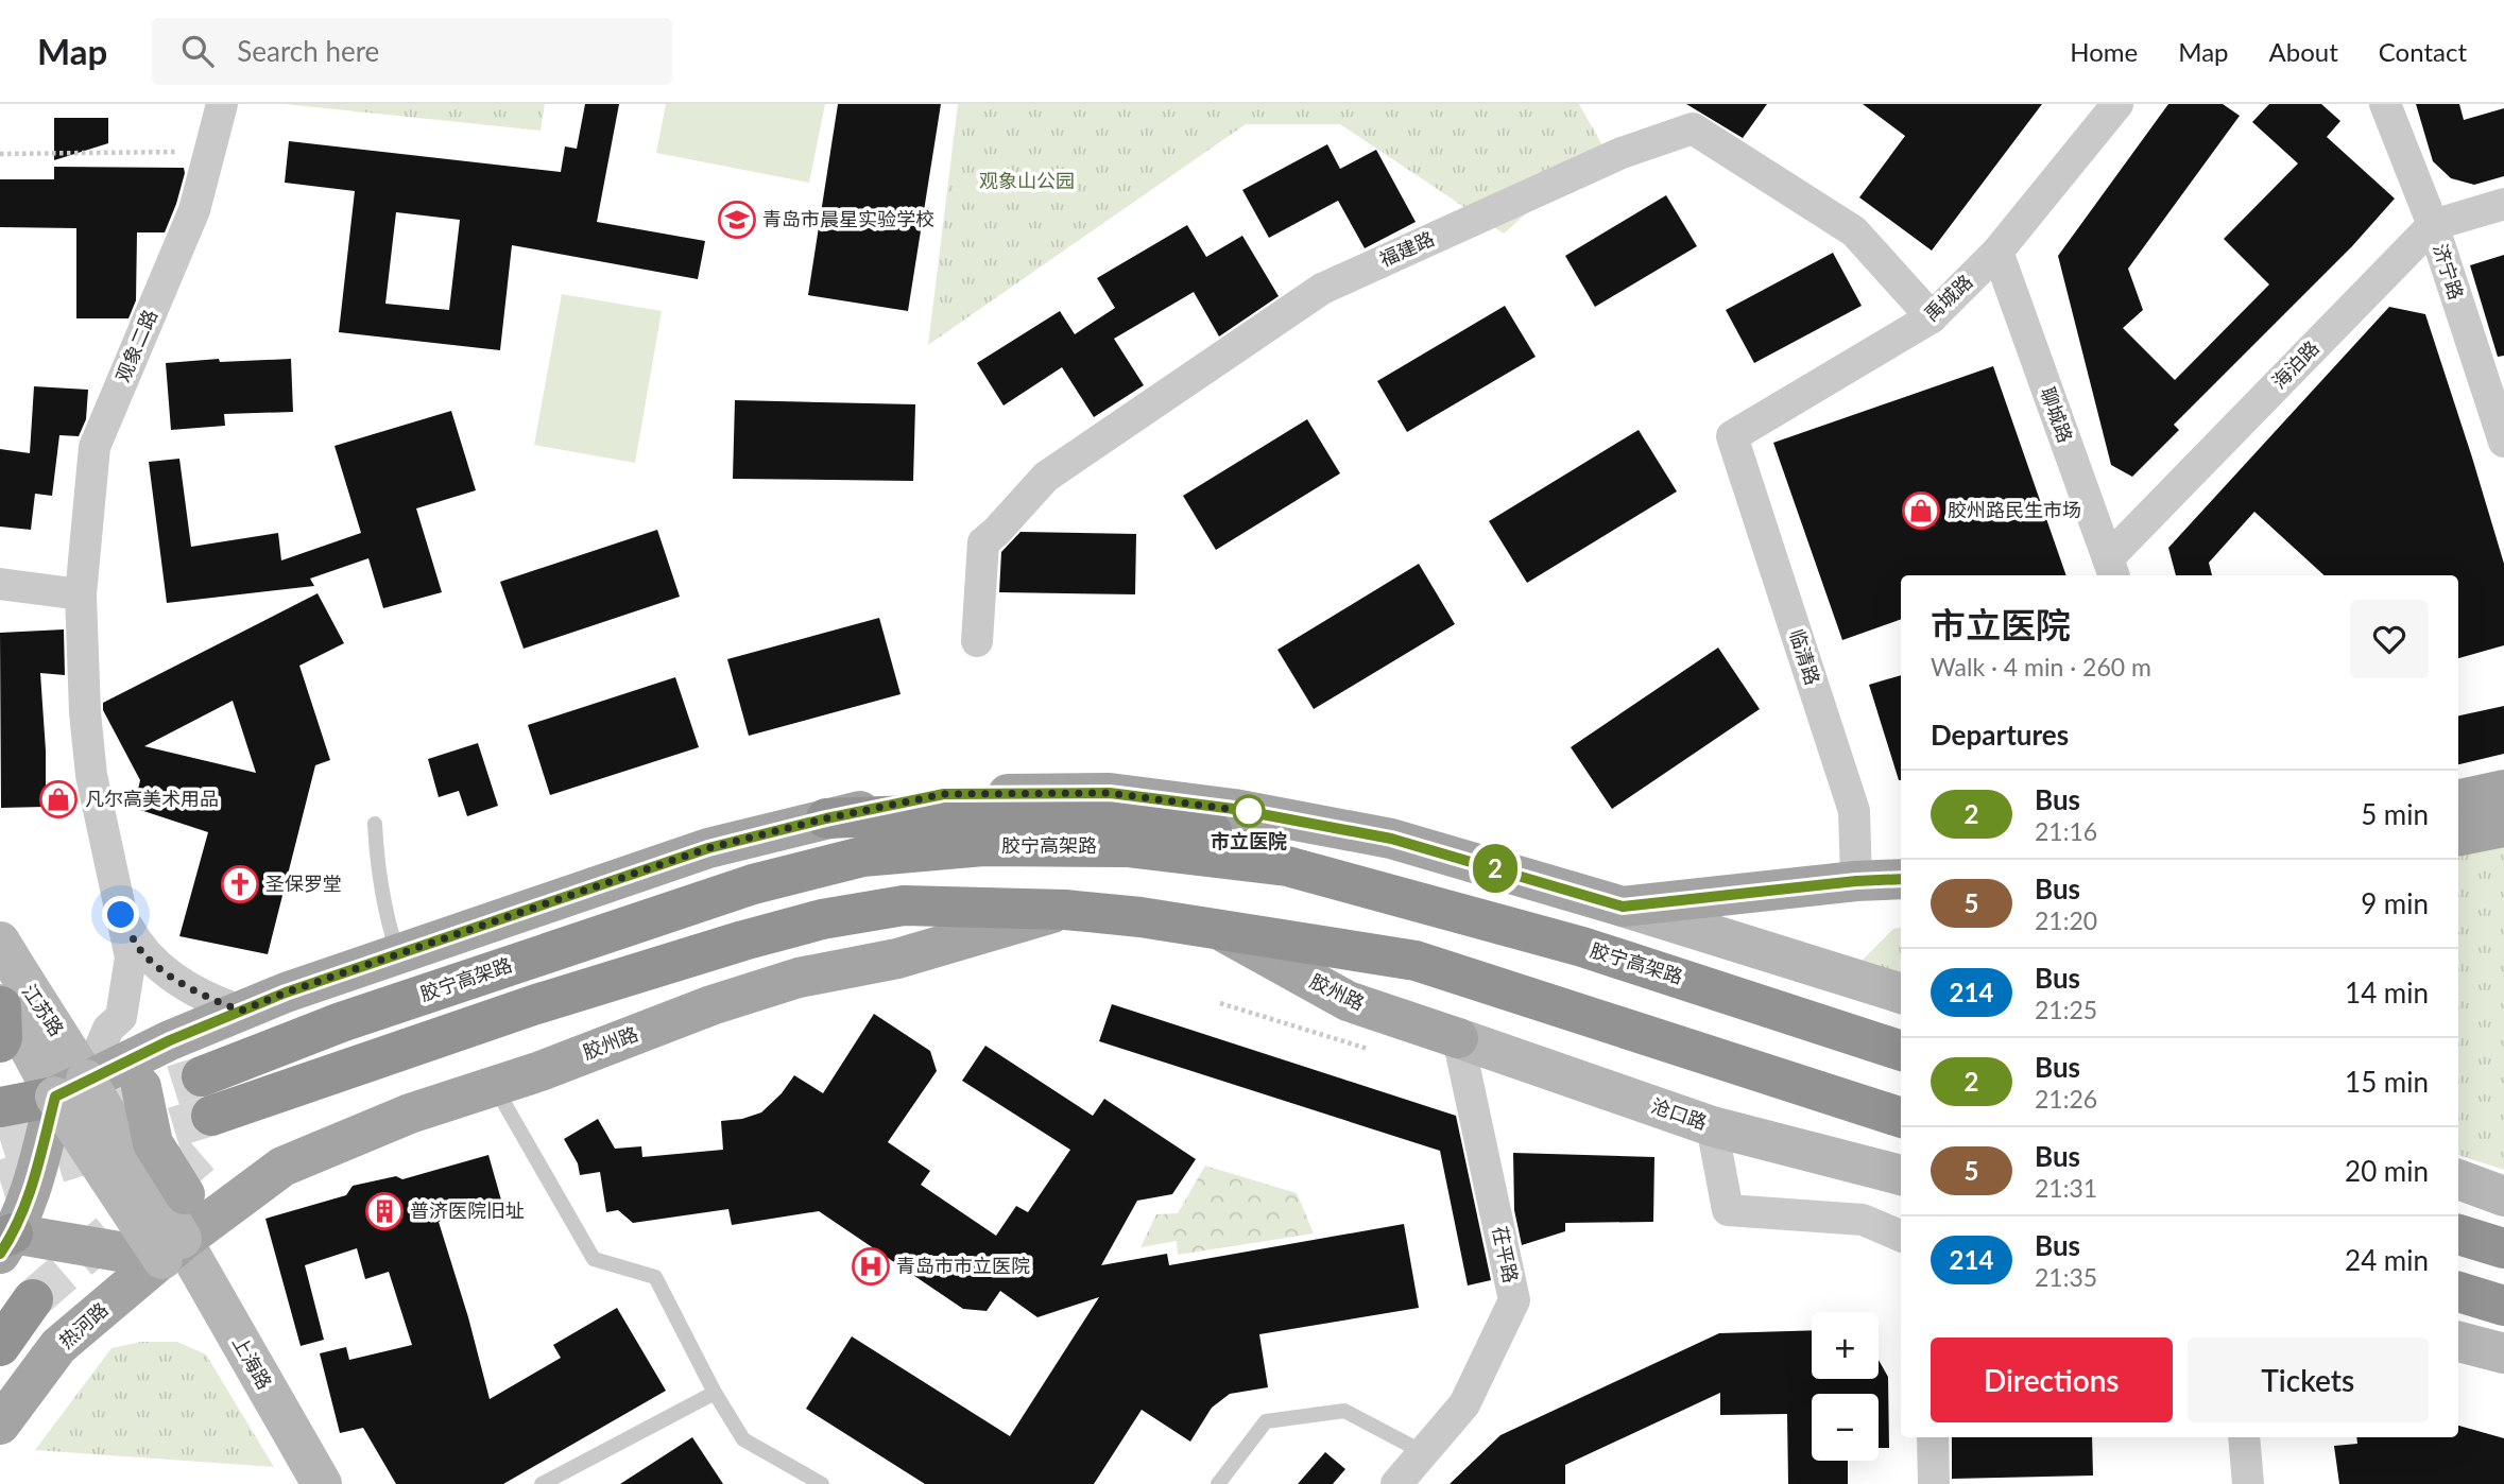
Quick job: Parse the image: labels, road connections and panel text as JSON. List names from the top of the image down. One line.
{"streets":{"highway":["胶宁高架路"],"main road":["胶州路","江苏路","沧口路","热河路","上海路"],"street":["福建路","济宁路","禹城路","观象二路","海泊路","聊城路","临清路","茌平路"]},"crossings":[["福建路","禹城路"],["济宁路","海泊路"],["禹城路","聊城路"],["禹城路","临清路"],["观象二路","江苏路"],["观象二路","上海路"],["海泊路","聊城路"],["胶州路","沧口路"],["胶州路","茌平路"],["胶州路","热河路"],["胶州路","上海路"],["江苏路","上海路"],["沧口路","茌平路"],["热河路","上海路"]],"parks":["观象山公园"],"places":{"school or university":["青岛市晨星实验学校"],"shop":["胶州路民生市场","凡尔高美术用品"],"other":["市立医院"],"church":["圣保罗堂"],"building":["普济医院旧址"],"hospital":["青岛市市立医院"]},"lines":["bus line 2"],"page":{"header":"Map","search":"Search here","nav":["Home","Map","About","Contact"],"on_map":"2","heading":[["市立医院","Walk · 4 min · 260 m"],"Departures"],"list":[{"mark":"2","name":"Bus","note":"21:16","value":"5 min"},{"mark":"5","name":"Bus","note":"21:20","value":"9 min"},{"mark":"214","name":"Bus","note":"21:25","value":"14 min"},{"mark":"2","name":"Bus","note":"21:26","value":"15 min"},{"mark":"5","name":"Bus","note":"21:31","value":"20 min"},{"mark":"214","name":"Bus","note":"21:35","value":"24 min"}],"map_buttons":["+","−"],"buttons":["Directions","Tickets"]}}
